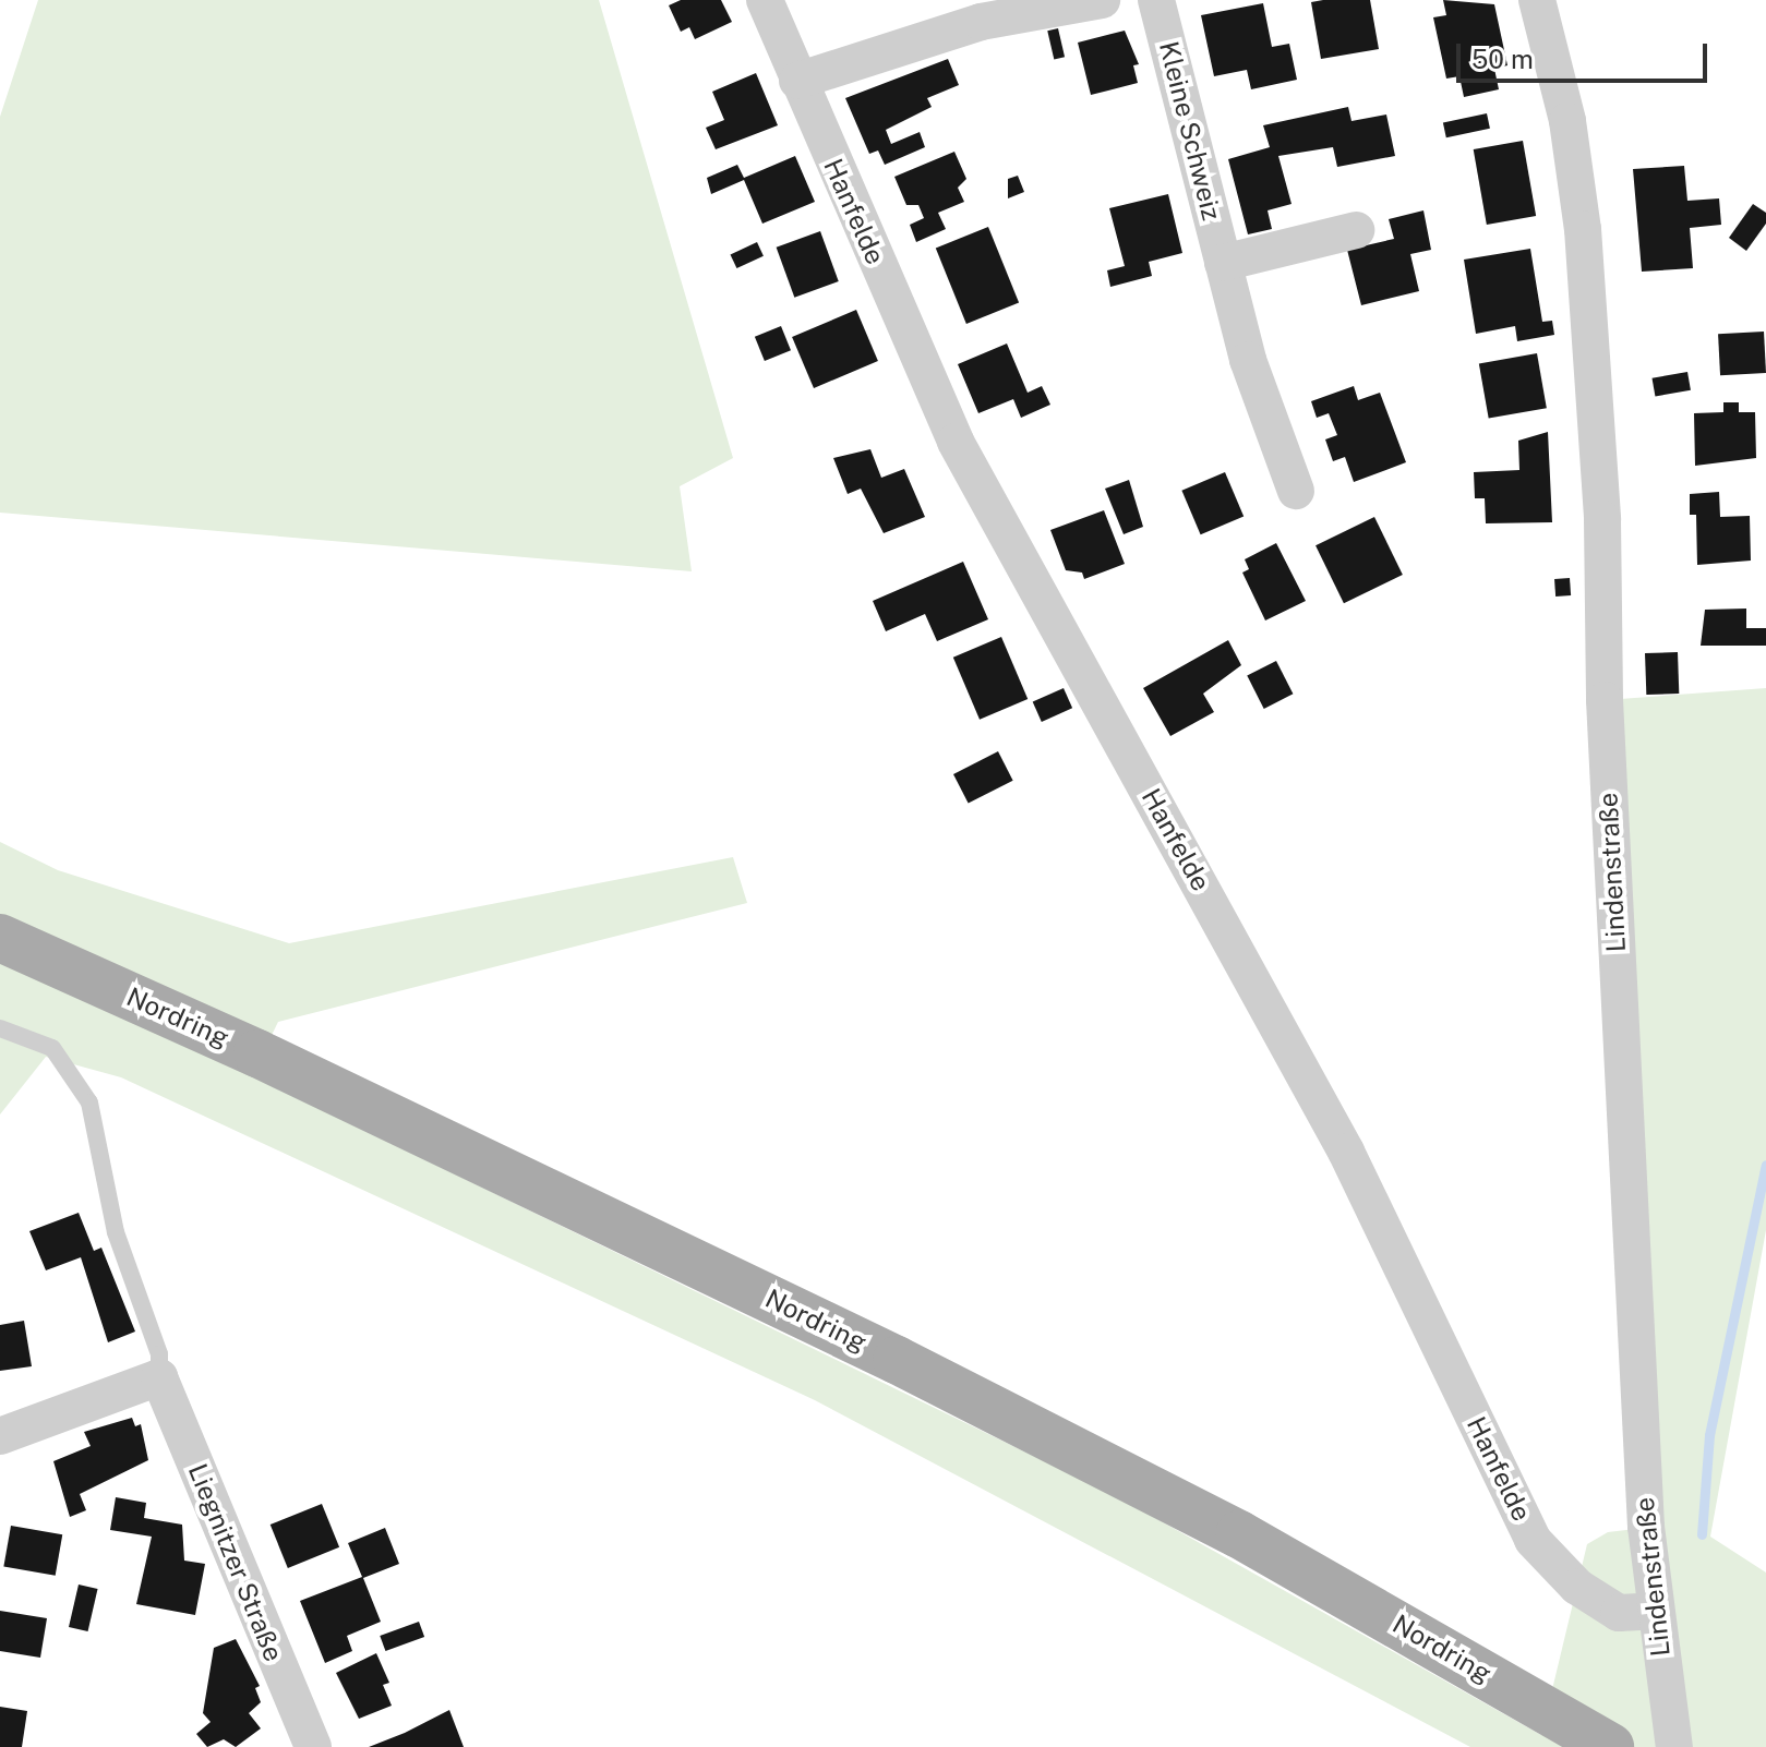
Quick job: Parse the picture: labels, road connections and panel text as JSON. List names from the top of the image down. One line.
{"streets":{"main road":["Nordring"],"street":["Kleine Schweiz","Hanfelde","Lindenstraße","Liegnitzer Straße"]},"crossings":[["Hanfelde","Lindenstraße"]],"scale_bar":"50 m"}
